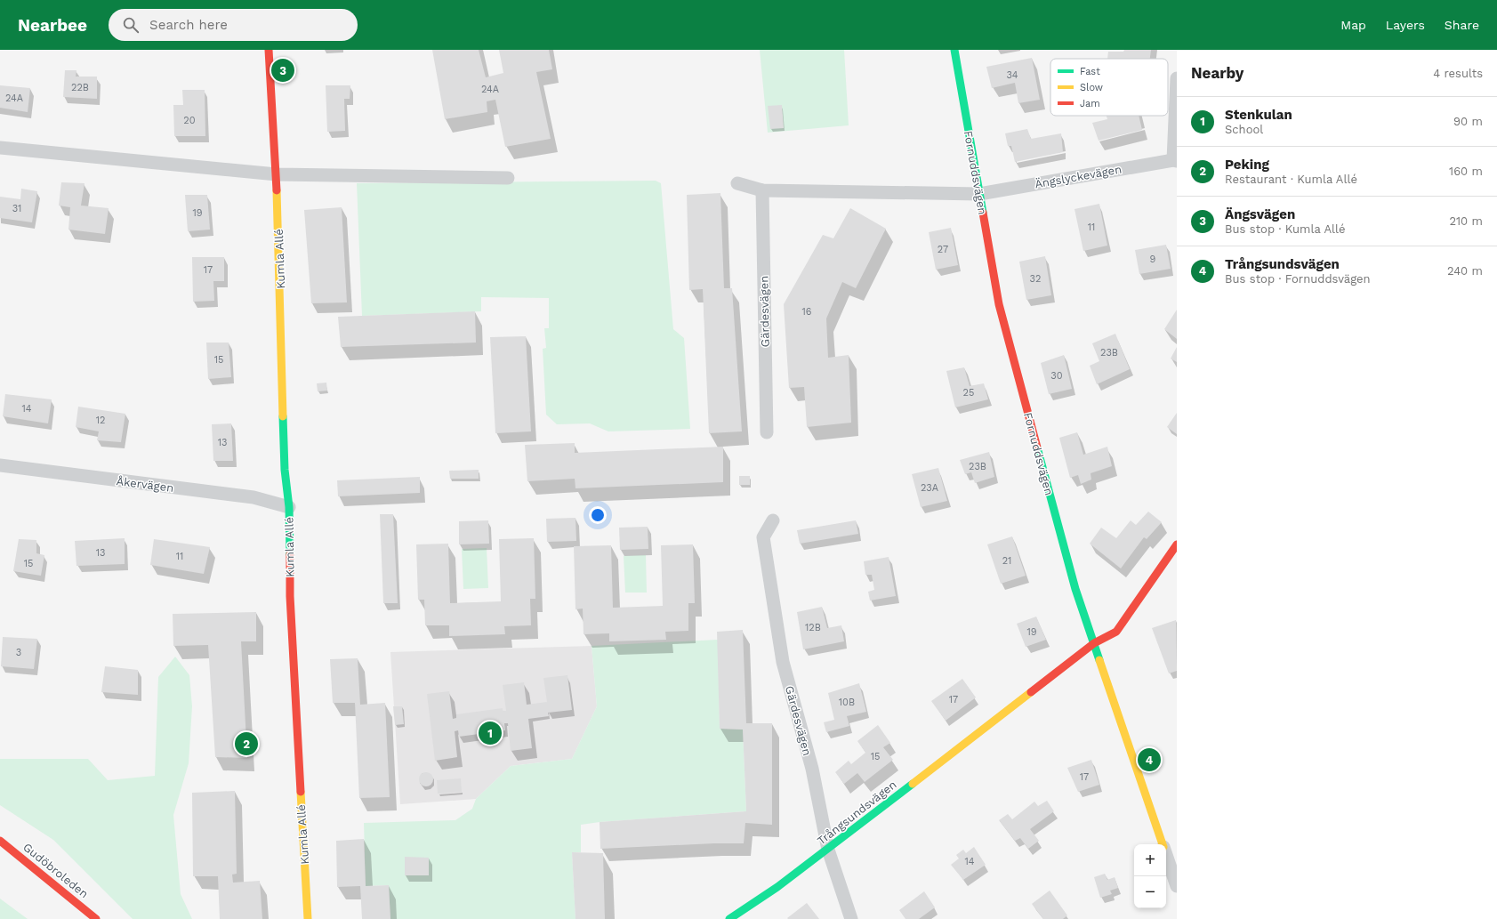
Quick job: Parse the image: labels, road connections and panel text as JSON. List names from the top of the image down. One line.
{"streets":{"street":["Fornuddsvägen","Ängslyckevägen","Kumla Allé","Gärdesvägen","Åkervägen","Trångsundsvägen","Gudöbroleden"]},"crossings":[["Fornuddsvägen","Ängslyckevägen"],["Fornuddsvägen","Trångsundsvägen"],["Kumla Allé","Åkervägen"],["Gärdesvägen","Trångsundsvägen"]],"house_numbers":["34","22B","24A","24A","20","31","19","11","27","9","17","32","16","23B","15","30","25","14","12","13","23B","23A","13","11","21","15","12B","19","3","17","10B","15","17","14"],"legend":["Fast","Slow","Jam"],"page":{"header":"Nearbee","search":"Search here","nav":["Map","Layers","Share"],"heading":["Nearby","4 results"],"pins":["3","1","2","4"],"list":[{"mark":"1","name":"Stenkulan","note":"School","value":"90 m"},{"mark":"2","name":"Peking","note":"Restaurant · Kumla Allé","value":"160 m"},{"mark":"3","name":"Ängsvägen","note":"Bus stop · Kumla Allé","value":"210 m"},{"mark":"4","name":"Trångsundsvägen","note":"Bus stop · Fornuddsvägen","value":"240 m"}],"map_buttons":["+","−"]}}
